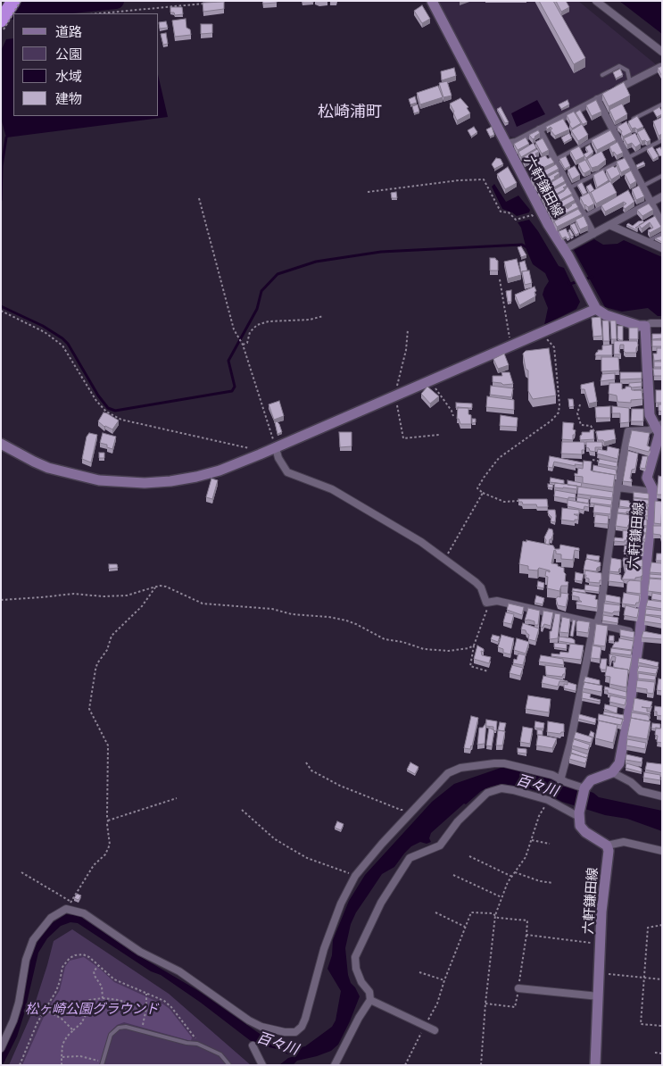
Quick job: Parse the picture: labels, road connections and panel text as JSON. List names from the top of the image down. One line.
{"streets":{"main road":["六軒鎌田線"]},"districts":["松崎浦町"],"water":["百々川"],"parks":["松ヶ崎公園グラウンド"],"legend":["道路","公園","水域","建物"]}
